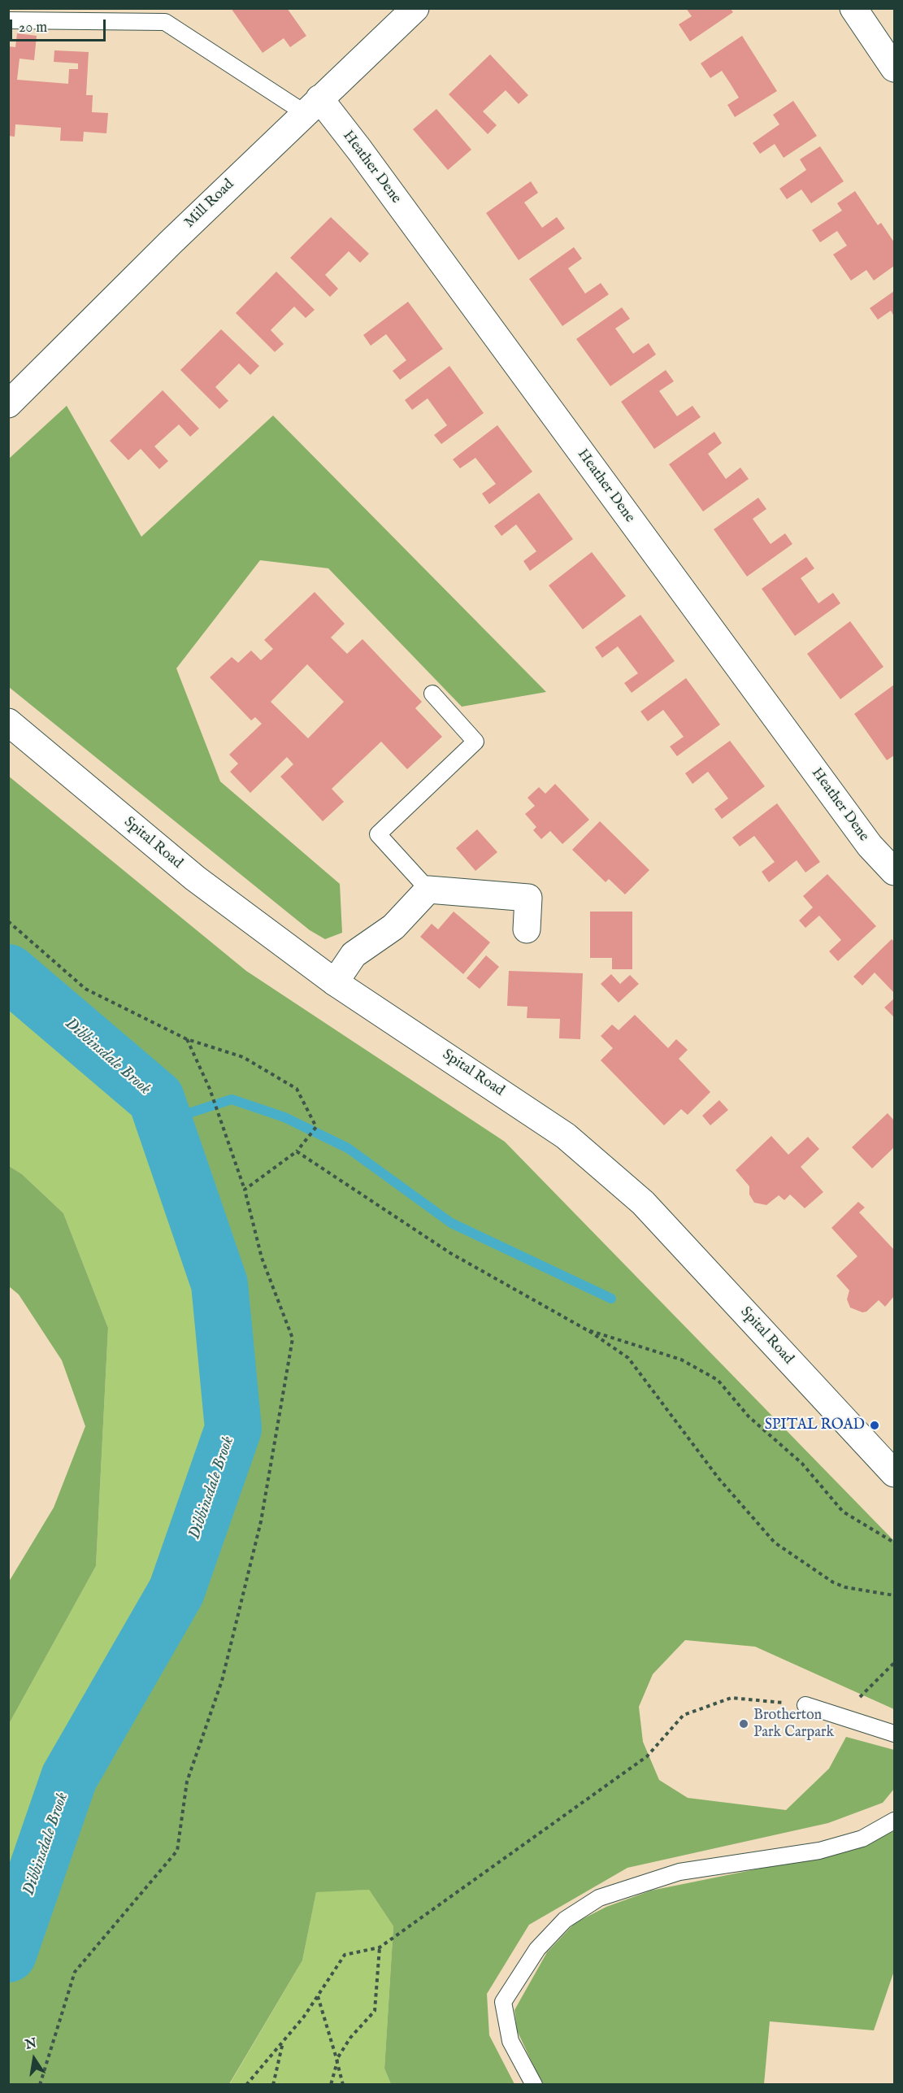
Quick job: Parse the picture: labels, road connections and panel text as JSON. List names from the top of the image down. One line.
{"streets":{"main road":["Heather Dene","Mill Road","Spital Road"]},"crossings":[["Heather Dene","Mill Road"]],"water":["Dibbinsdale Brook"],"places":["SPITAL ROAD","Brotherton Park Carpark"],"scale_bar":"20 m","north":"top"}
